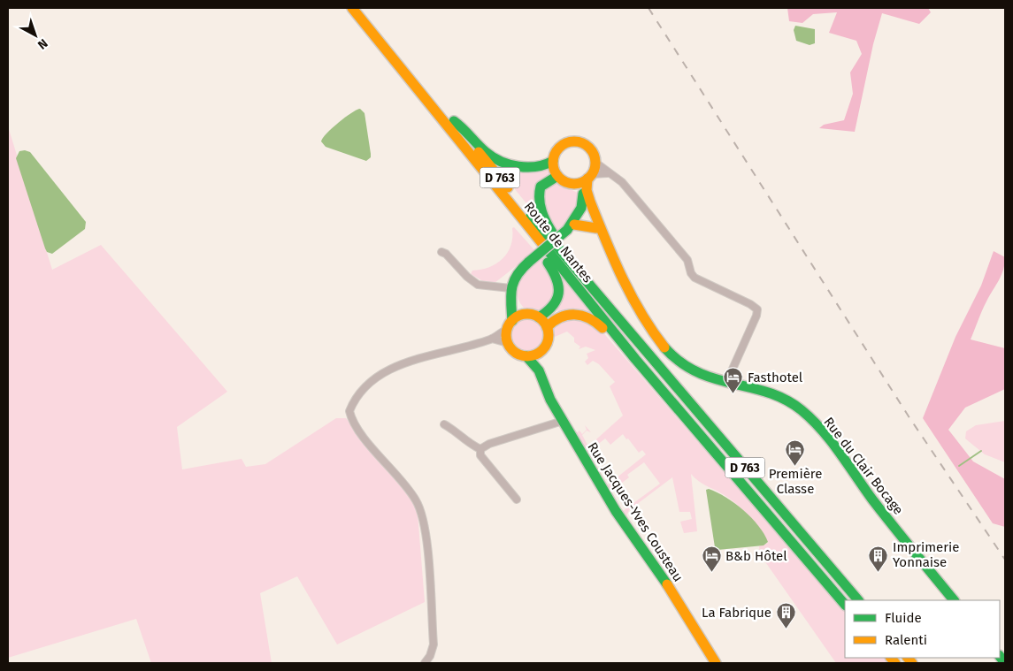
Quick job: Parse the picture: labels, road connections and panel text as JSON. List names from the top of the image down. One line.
{"streets":{"main road":["D 763","Route de Nantes","Rue du Clair Bocage","Rue Jacques-Yves Cousteau"]},"places":{"hotel":["Fasthotel","Première Classe","B&b Hôtel"],"building":["Imprimerie Yonnaise","La Fabrique"]},"legend":["Fluide","Ralenti"],"north":"bottom right"}
